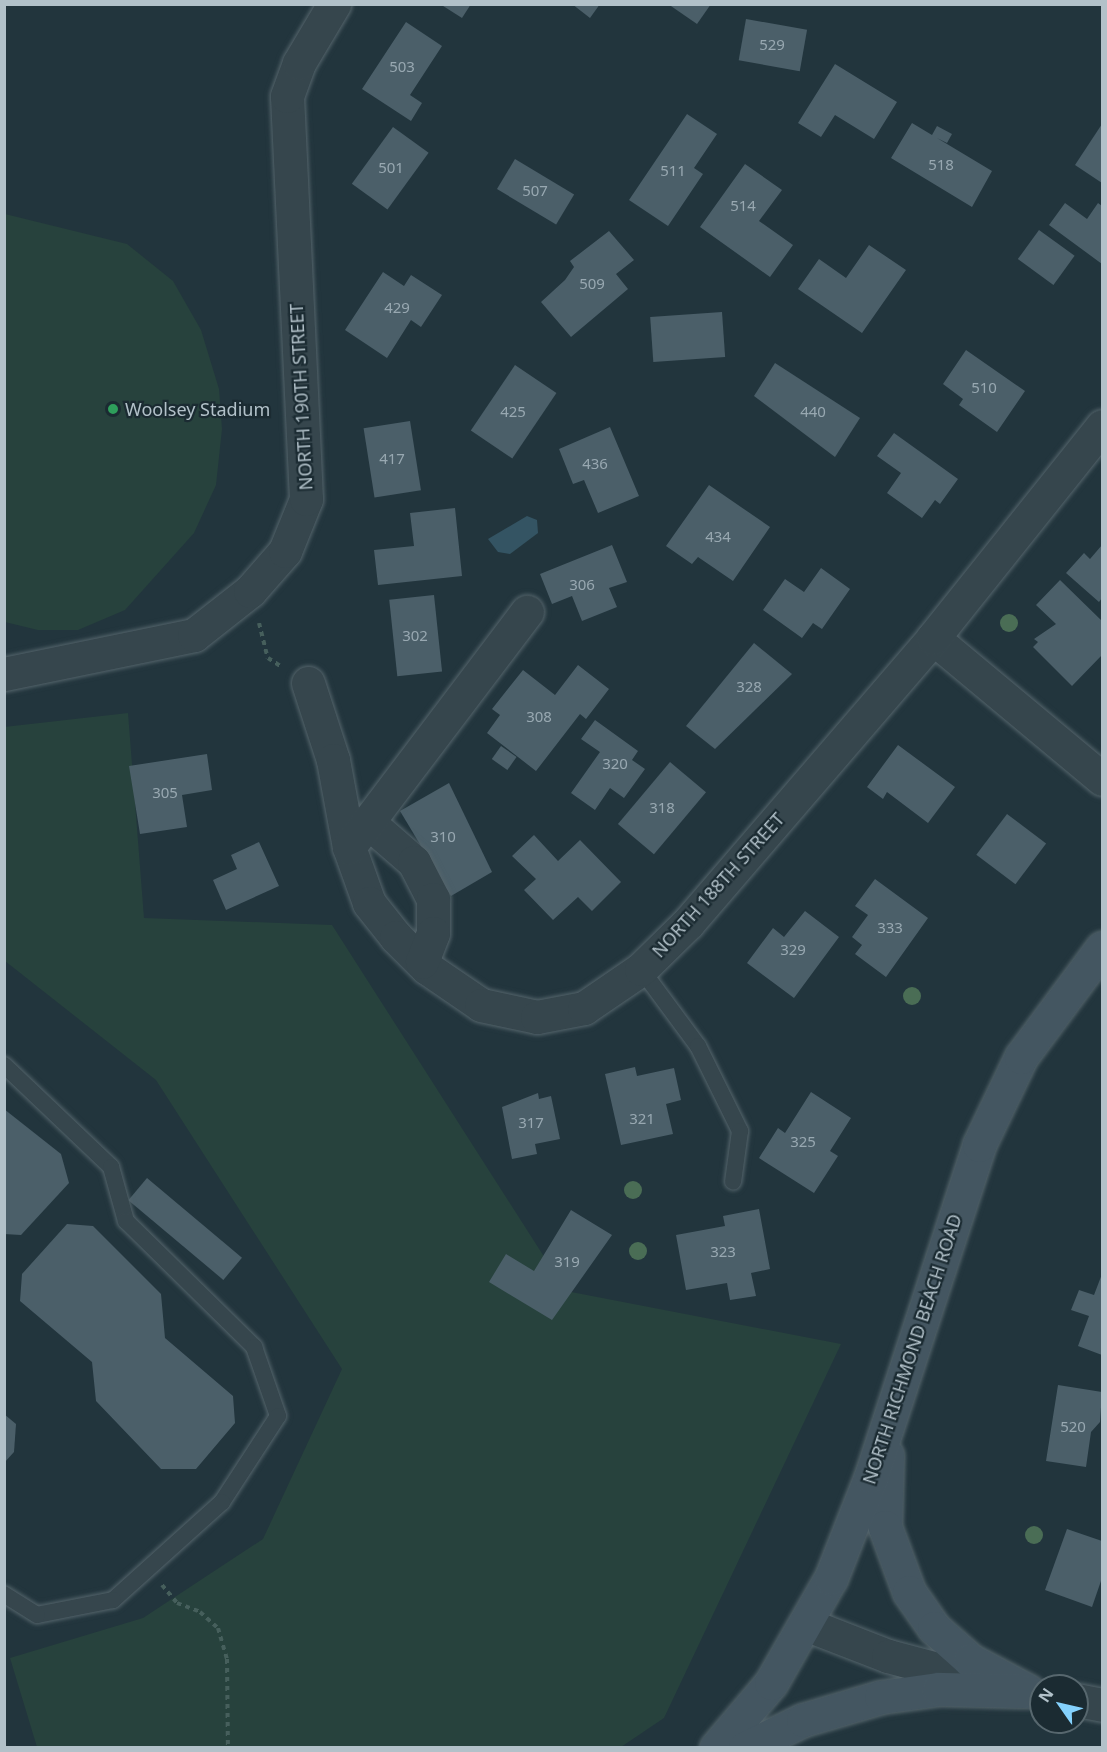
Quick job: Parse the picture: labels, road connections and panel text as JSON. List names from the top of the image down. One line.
{"streets":{"main road":["NORTH RICHMOND BEACH ROAD"],"street":["NORTH 190TH STREET","NORTH 188TH STREET"]},"places":["Woolsey Stadium"],"house_numbers":["529","503","518","501","511","507","514","509","429","510","425","440","417","436","434","306","302","328","308","320","305","318","310","333","329","321","317","325","323","319","520"],"north":"top left"}
